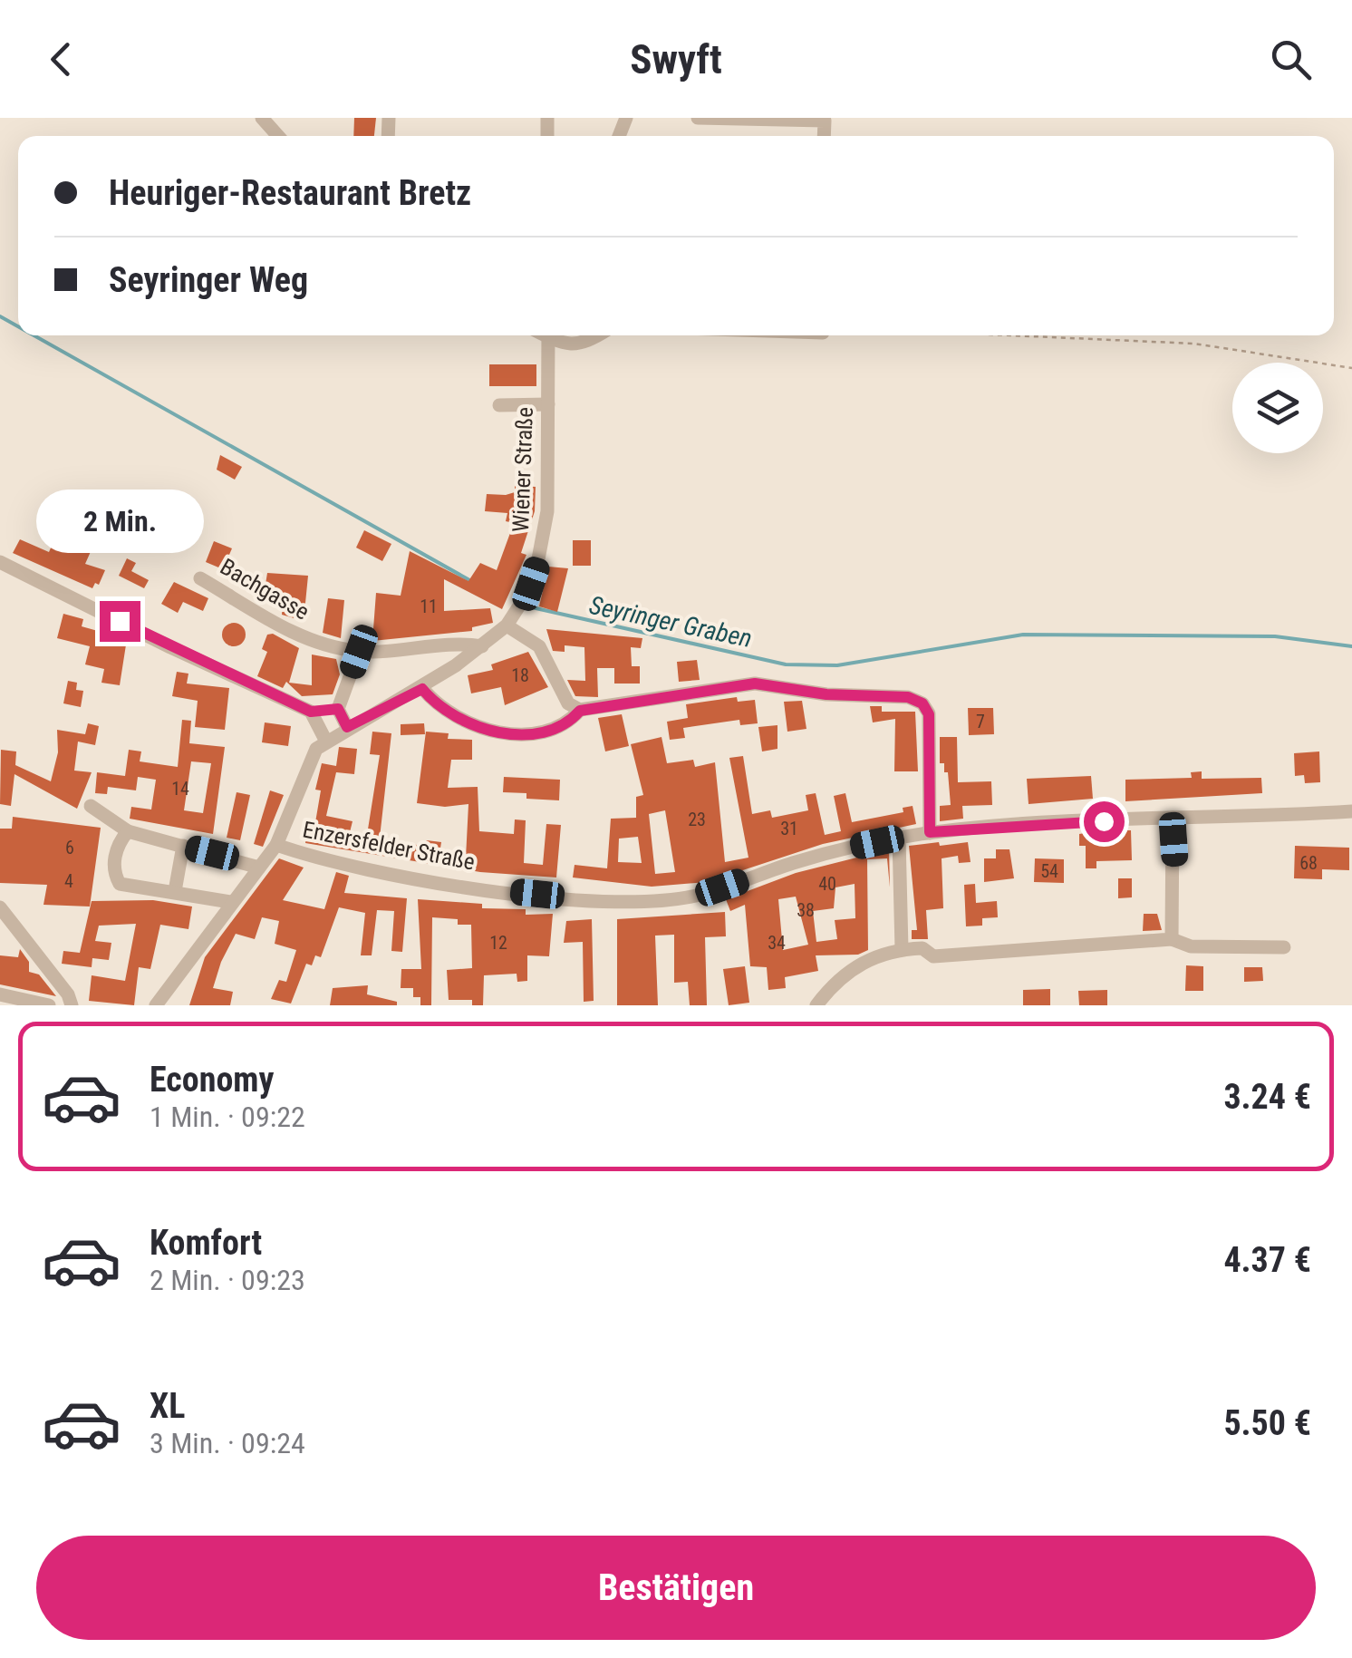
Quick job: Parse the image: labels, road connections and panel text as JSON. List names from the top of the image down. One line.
{"streets":{"street":["Wiener Straße","Bachgasse","Enzersfelder Straße"]},"crossings":[["Wiener Straße","Enzersfelder Straße"]],"water":["Seyringer Graben"],"house_numbers":["11","18","7","14","23","31","6","68","54","4","40","38","12","34"],"page":{"header":"Swyft","banner":["Heuriger-Restaurant Bretz","Seyringer Weg"],"bubble":"2 Min.","list":[{"name":"Economy","note":"1 Min. · 09:22","value":"3.24 €"},{"name":"Komfort","note":"2 Min. · 09:23","value":"4.37 €"},{"name":"XL","note":"3 Min. · 09:24","value":"5.50 €"}],"buttons":"Bestätigen"}}
